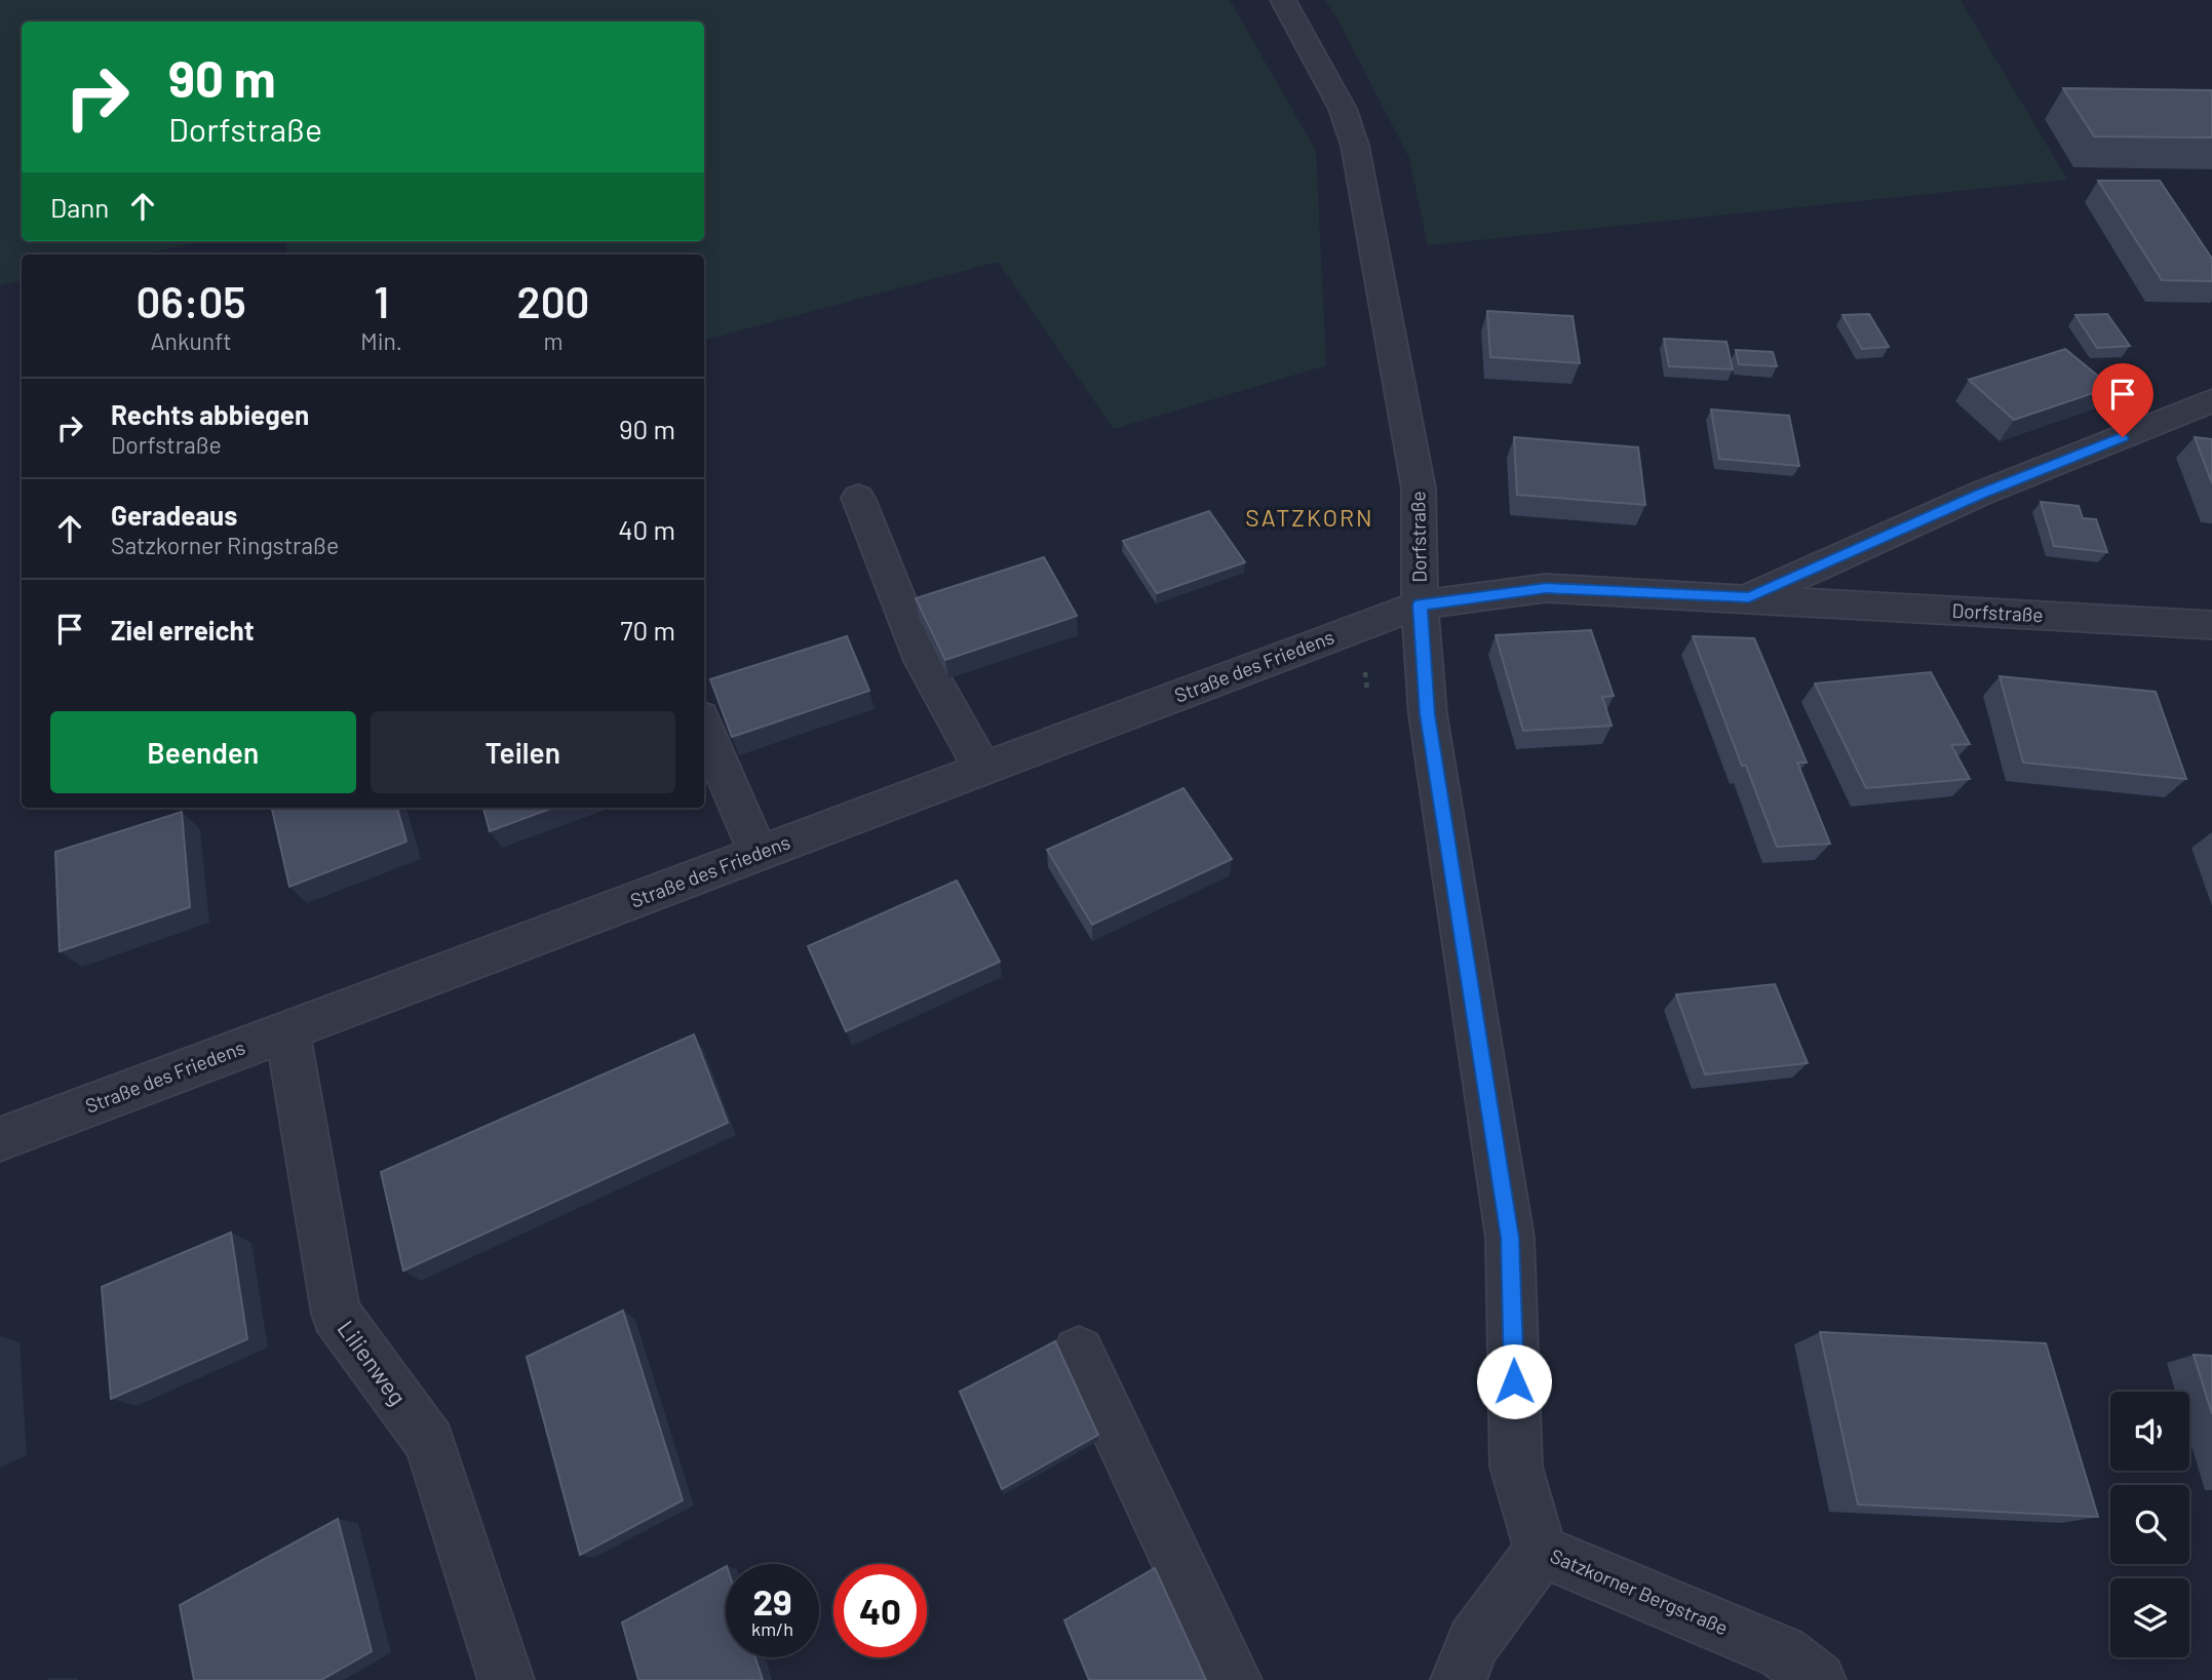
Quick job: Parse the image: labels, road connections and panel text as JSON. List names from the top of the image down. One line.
{"streets":{"street":["Dorfstraße","Straße des Friedens","Lilienweg","Satzkorner Bergstraße"]},"crossings":[["Dorfstraße","Straße des Friedens"],["Dorfstraße","Satzkorner Bergstraße"],["Straße des Friedens","Lilienweg"],["Straße des Friedens","Satzkorner Bergstraße"]],"districts":["SATZKORN"],"page":{"turn":["90 m","Dorfstraße"],"then":"Dann","eta":["06:05","Ankunft","1","Min.","200","m"],"list":[{"name":"Rechts abbiegen","note":"Dorfstraße","value":"90 m"},{"name":"Geradeaus","note":"Satzkorner Ringstraße","value":"40 m"},{"name":"Ziel erreicht","value":"70 m"}],"buttons":["Beenden","Teilen"],"speed":"29 km/h","limit":"40"}}
